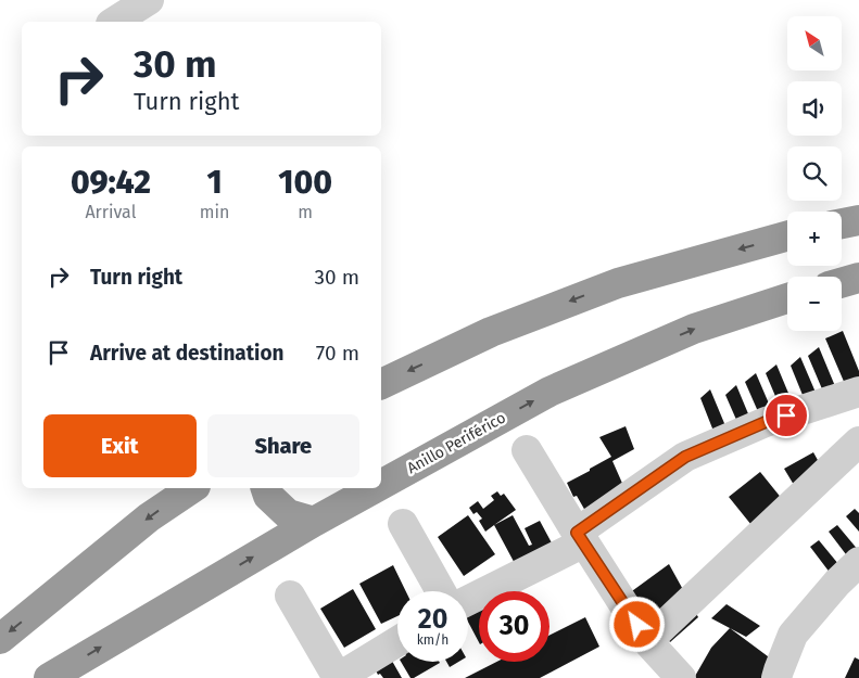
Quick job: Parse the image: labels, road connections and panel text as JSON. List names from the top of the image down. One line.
{"streets":{"highway":["Anillo Periférico"]},"north":"top left","page":{"map_buttons":["+","−"],"turn":["30 m","Turn right"],"eta":["09:42","Arrival","1","min","100","m"],"list":[{"name":"Turn right","value":"30 m"},{"name":"Arrive at destination","value":"70 m"}],"buttons":["Exit","Share"],"speed":"20 km/h","limit":"30"}}
